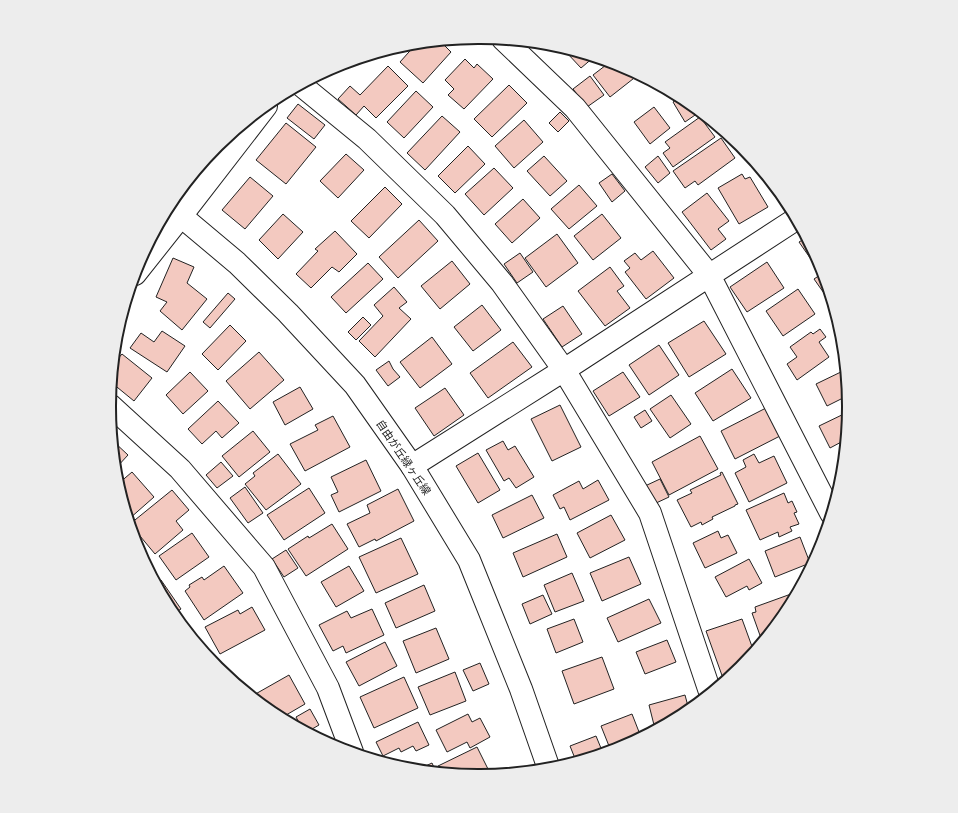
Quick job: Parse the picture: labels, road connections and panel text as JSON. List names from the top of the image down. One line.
{"streets":{"street":["自由が丘緑ヶ丘線"]}}
